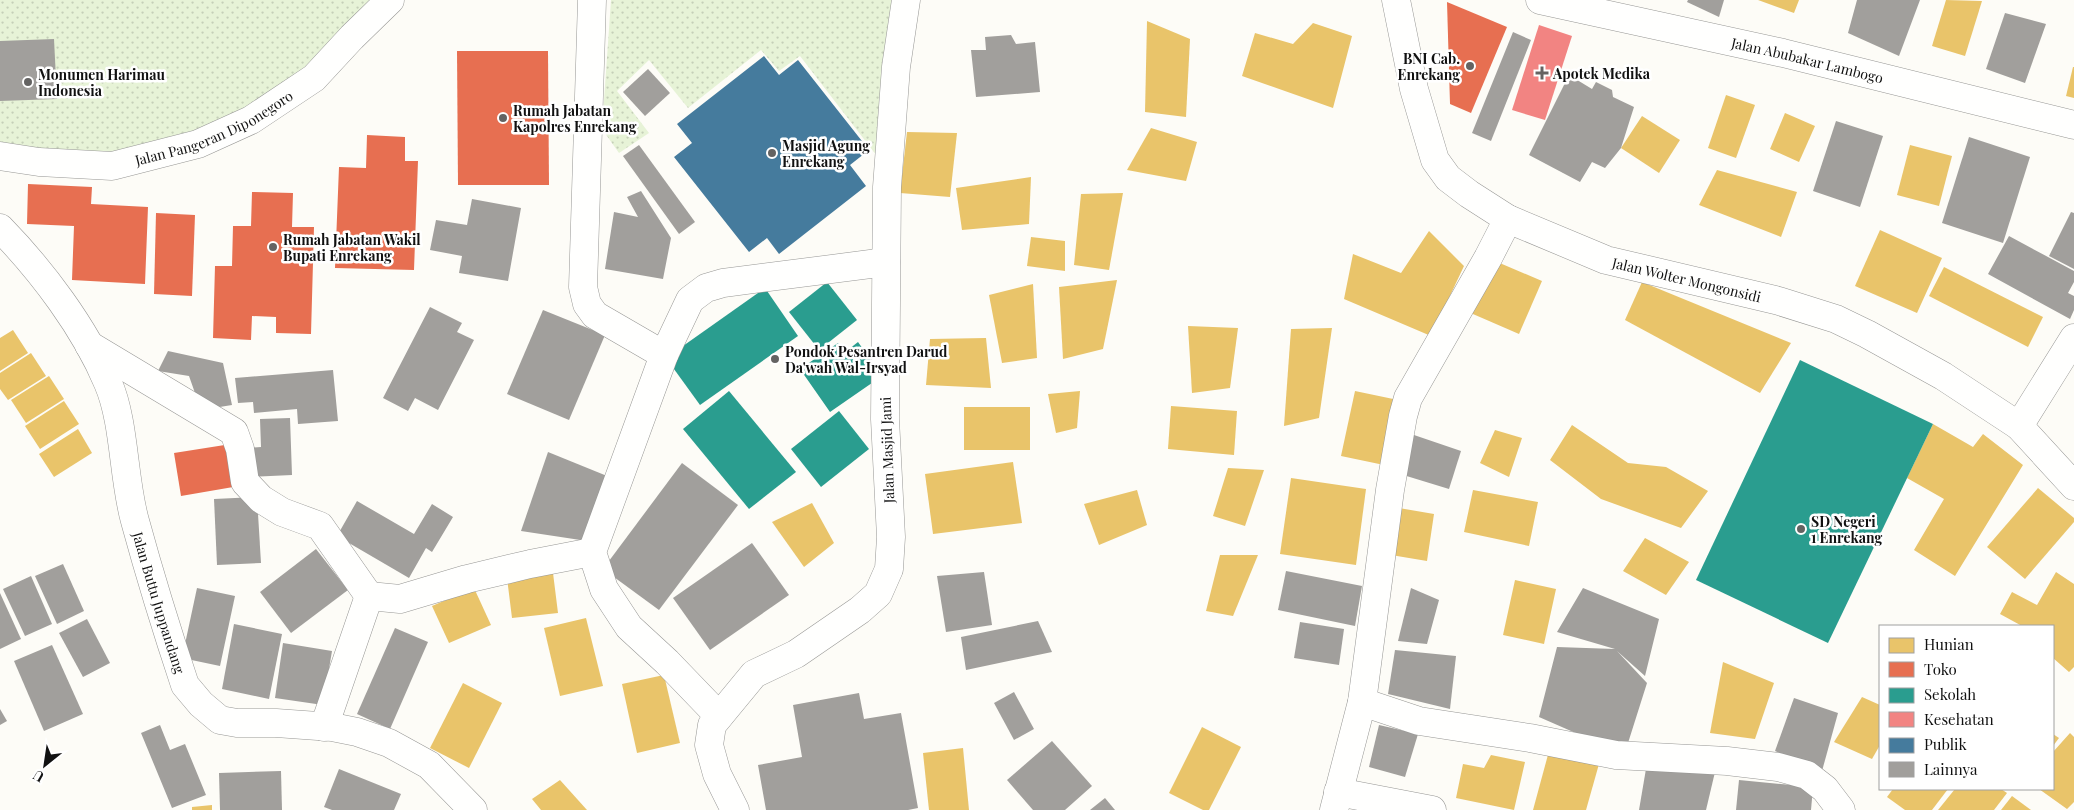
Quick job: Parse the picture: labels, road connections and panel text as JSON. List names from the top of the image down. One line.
{"streets":{"street":["Jalan Abubakar Lambogo","Jalan Pangeran Diponegoro","Jalan Wolter Mongonsidi","Jalan Masjid Jami","Jalan Buttu Juppandang"]},"places":{"other":["BNI Cab. Enrekang","Monumen Harimau Indonesia","Rumah Jabatan Kapolres Enrekang","Masjid Agung Enrekang","Rumah Jabatan Wakil Bupati Enrekang","Pondok Pesantren Darud Da'wah Wal-Irsyad","SD Negeri 1 Enrekang"],"health":["Apotek Medika"]},"legend":["Hunian","Toko","Sekolah","Kesehatan","Publik","Lainnya"],"north":"bottom left"}
